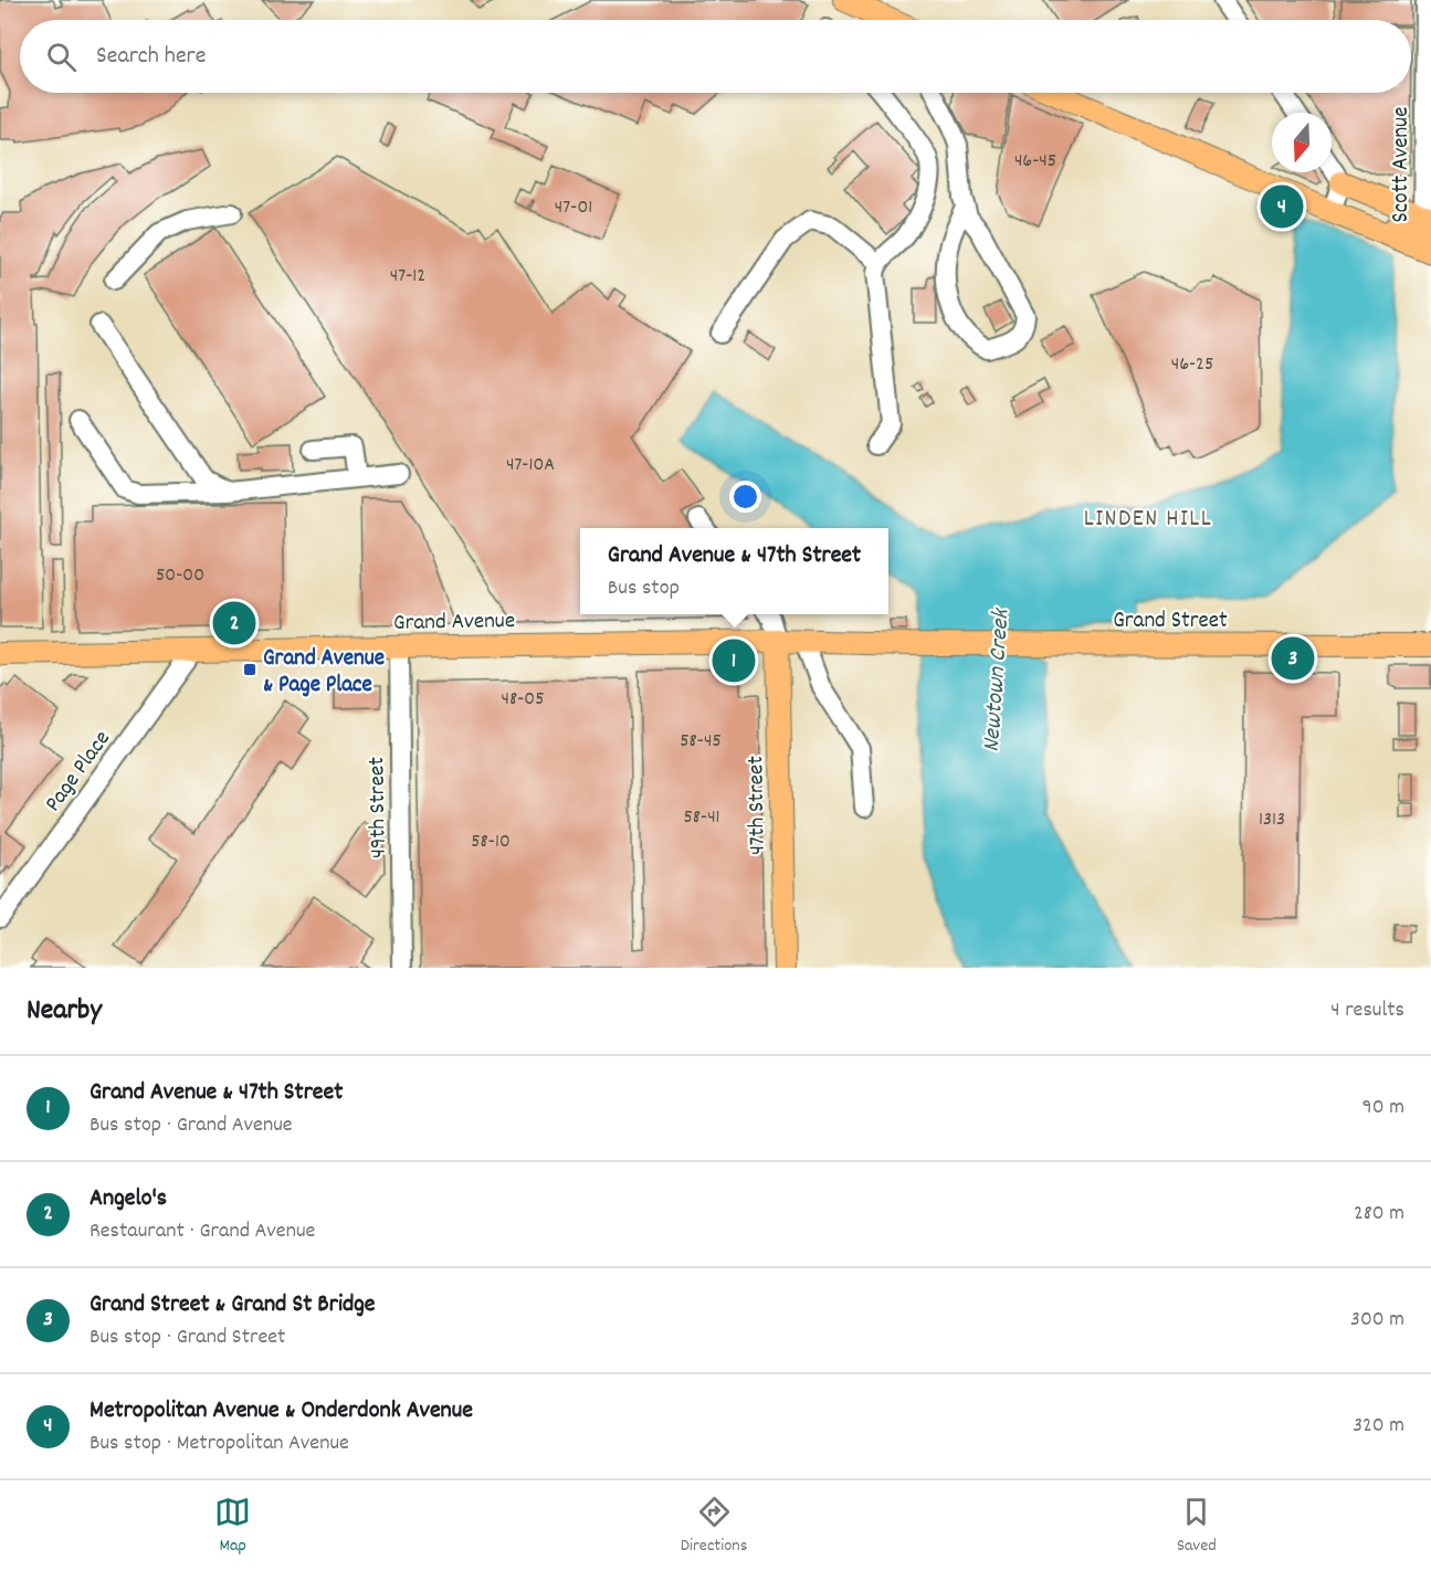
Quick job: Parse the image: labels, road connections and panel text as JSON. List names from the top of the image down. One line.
{"streets":{"main road":["Grand Street","Grand Avenue","47th Street"],"street":["Scott Avenue","Page Place","49th Street"]},"crossings":[["Grand Street","Grand Avenue"],["Grand Avenue","Page Place"],["Grand Avenue","47th Street"],["Grand Avenue","49th Street"]],"districts":["LINDEN HILL"],"water":["Newtown Creek"],"places":{"transit":["Grand Avenue & Page Place"]},"house_numbers":["46-45","47-01","47-12","46-25","47-10A","50-00","48-05","58-45","58-41","1313","58-10"],"north":"bottom","page":{"search":"Search here","pins":["4","2","3","1"],"popup":["Grand Avenue & 47th Street","Bus stop"],"heading":["Nearby","4 results"],"list":[{"mark":"1","name":"Grand Avenue & 47th Street","note":"Bus stop · Grand Avenue","value":"90 m"},{"mark":"2","name":"Angelo's","note":"Restaurant · Grand Avenue","value":"280 m"},{"mark":"3","name":"Grand Street & Grand St Bridge","note":"Bus stop · Grand Street","value":"300 m"},{"mark":"4","name":"Metropolitan Avenue & Onderdonk Avenue","note":"Bus stop · Metropolitan Avenue","value":"320 m"}],"nav":["Map","Directions","Saved"]}}
